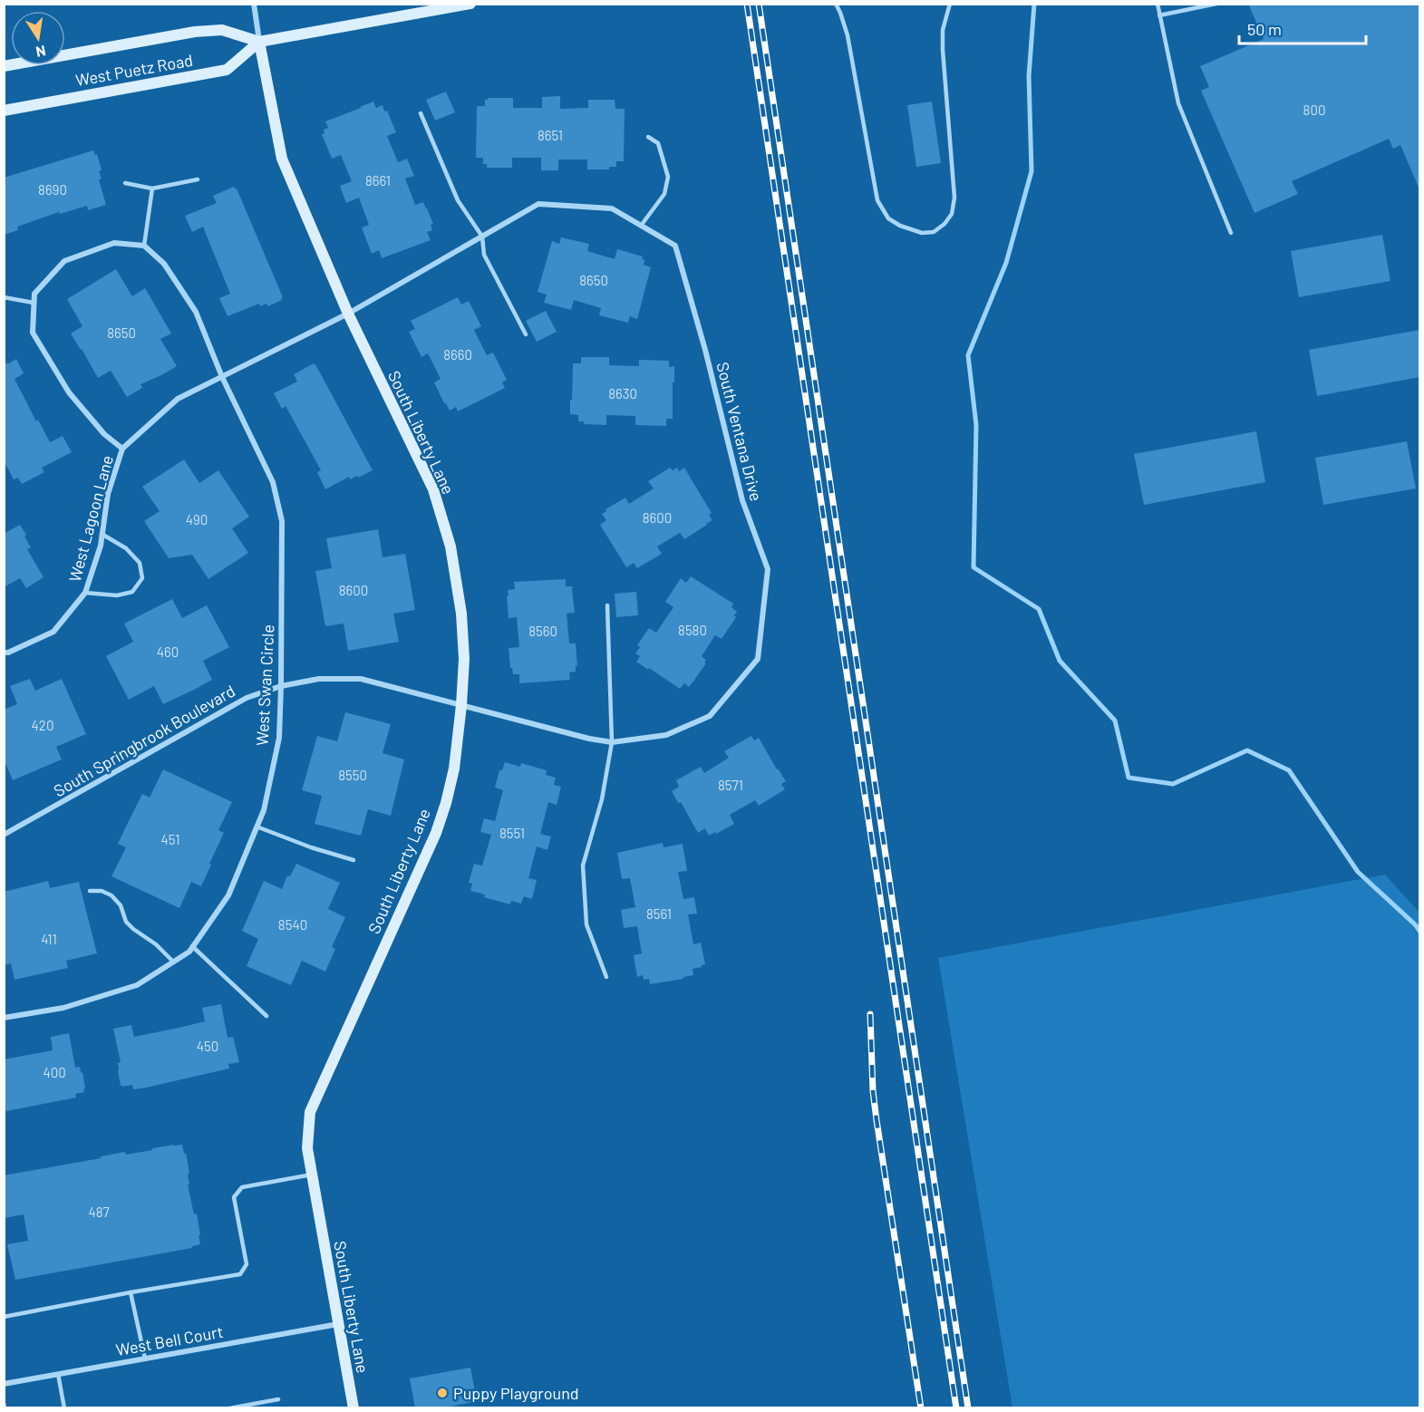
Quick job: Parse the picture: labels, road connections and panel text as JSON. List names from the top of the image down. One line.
{"streets":{"street":["West Puetz Road","South Ventana Drive","South Liberty Lane","West Lagoon Lane","West Swan Circle","South Springbrook Boulevard","West Bell Court"]},"crossings":[["West Puetz Road","South Liberty Lane"],["South Ventana Drive","South Liberty Lane"],["South Ventana Drive","West Lagoon Lane"],["South Ventana Drive","South Springbrook Boulevard"],["South Liberty Lane","West Lagoon Lane"],["South Liberty Lane","South Springbrook Boulevard"],["South Liberty Lane","West Bell Court"],["West Lagoon Lane","West Swan Circle"],["West Swan Circle","South Springbrook Boulevard"]],"places":["Puppy Playground"],"house_numbers":["800","8651","8661","8690","8650","8650","8660","8630","8600","490","8600","8580","8560","460","420","8550","8571","8551","451","8561","8540","411","450","400","487"],"scale_bar":"50 m","north":"bottom"}
